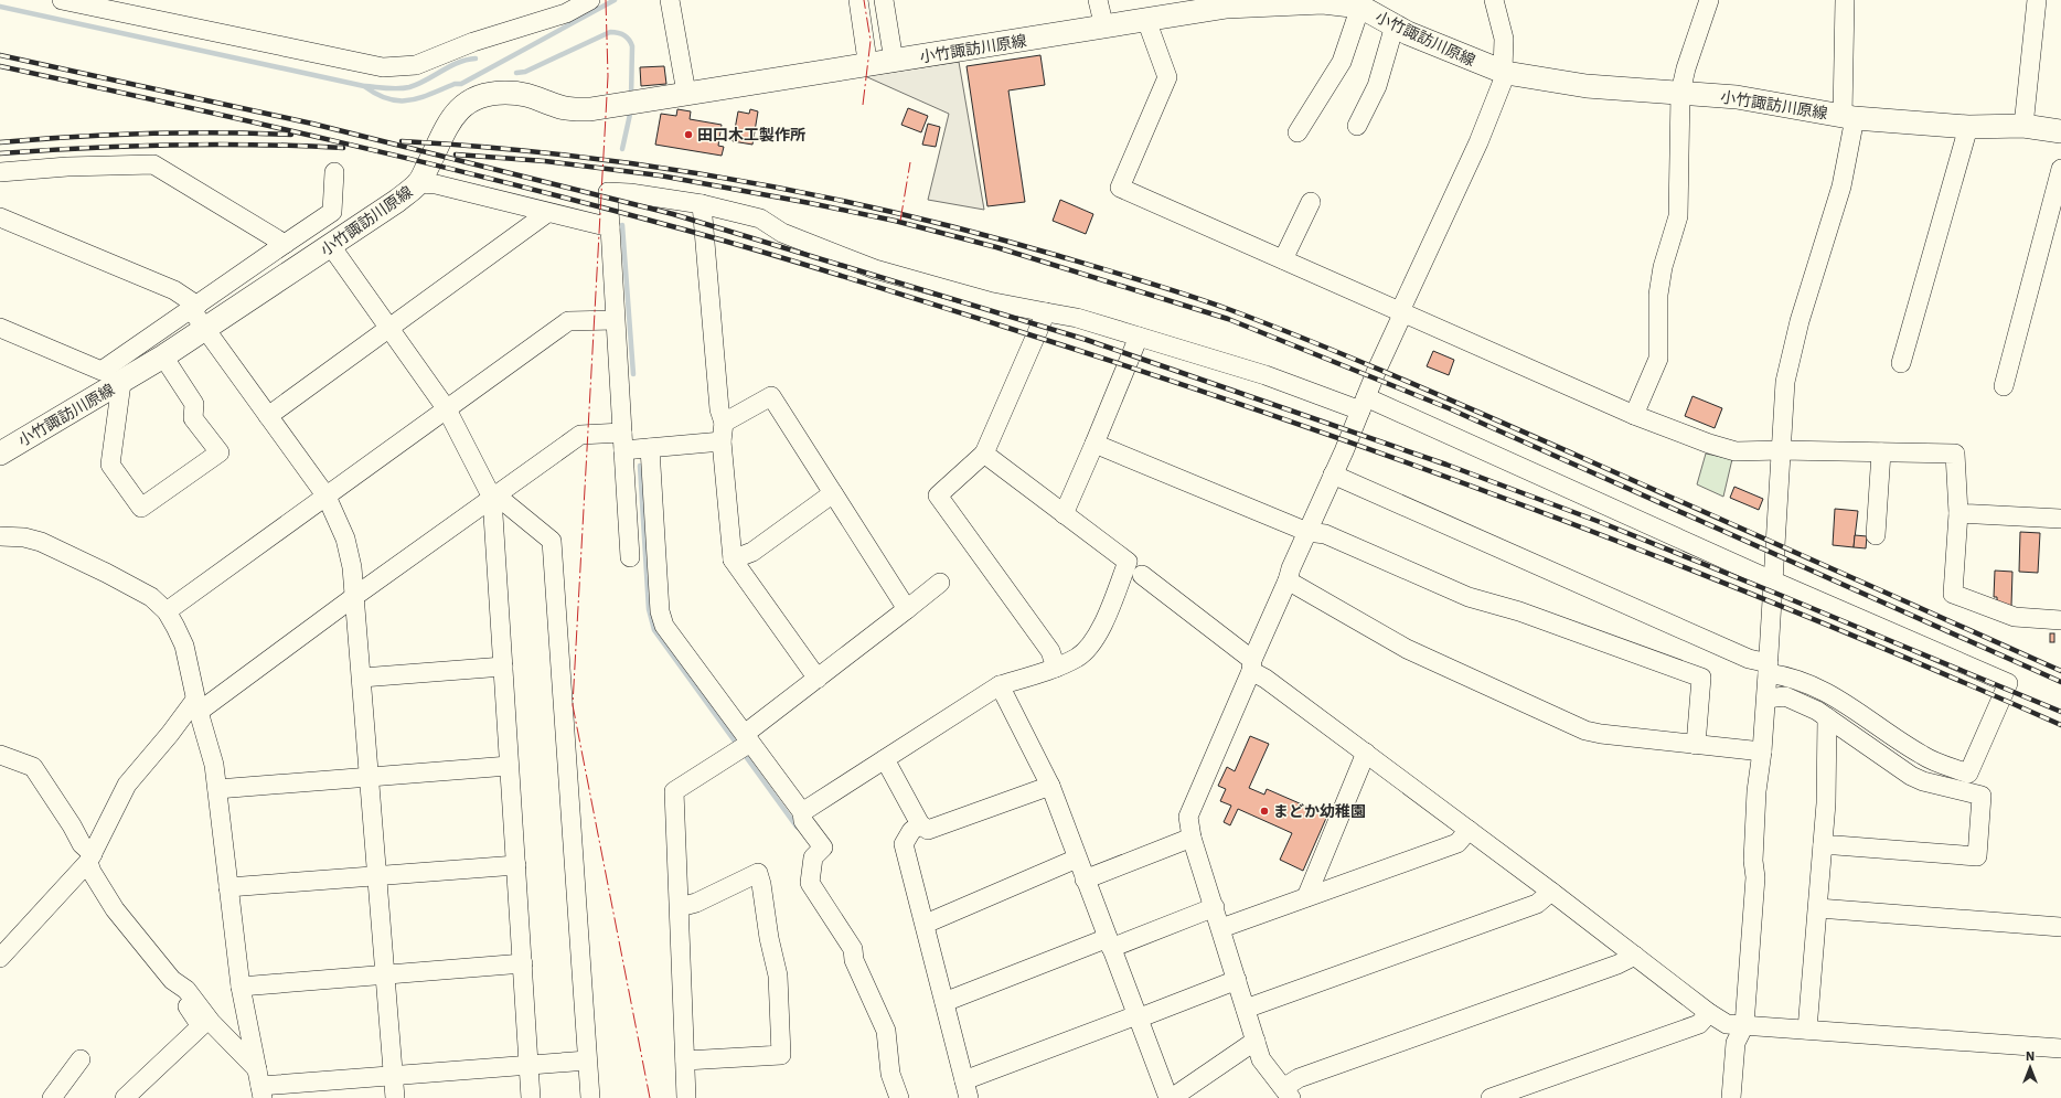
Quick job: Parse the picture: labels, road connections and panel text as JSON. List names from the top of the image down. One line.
{"streets":{"main road":["小竹諏訪川原線"]},"places":["田口木工製作所","まどか幼稚園"],"north":"top"}
